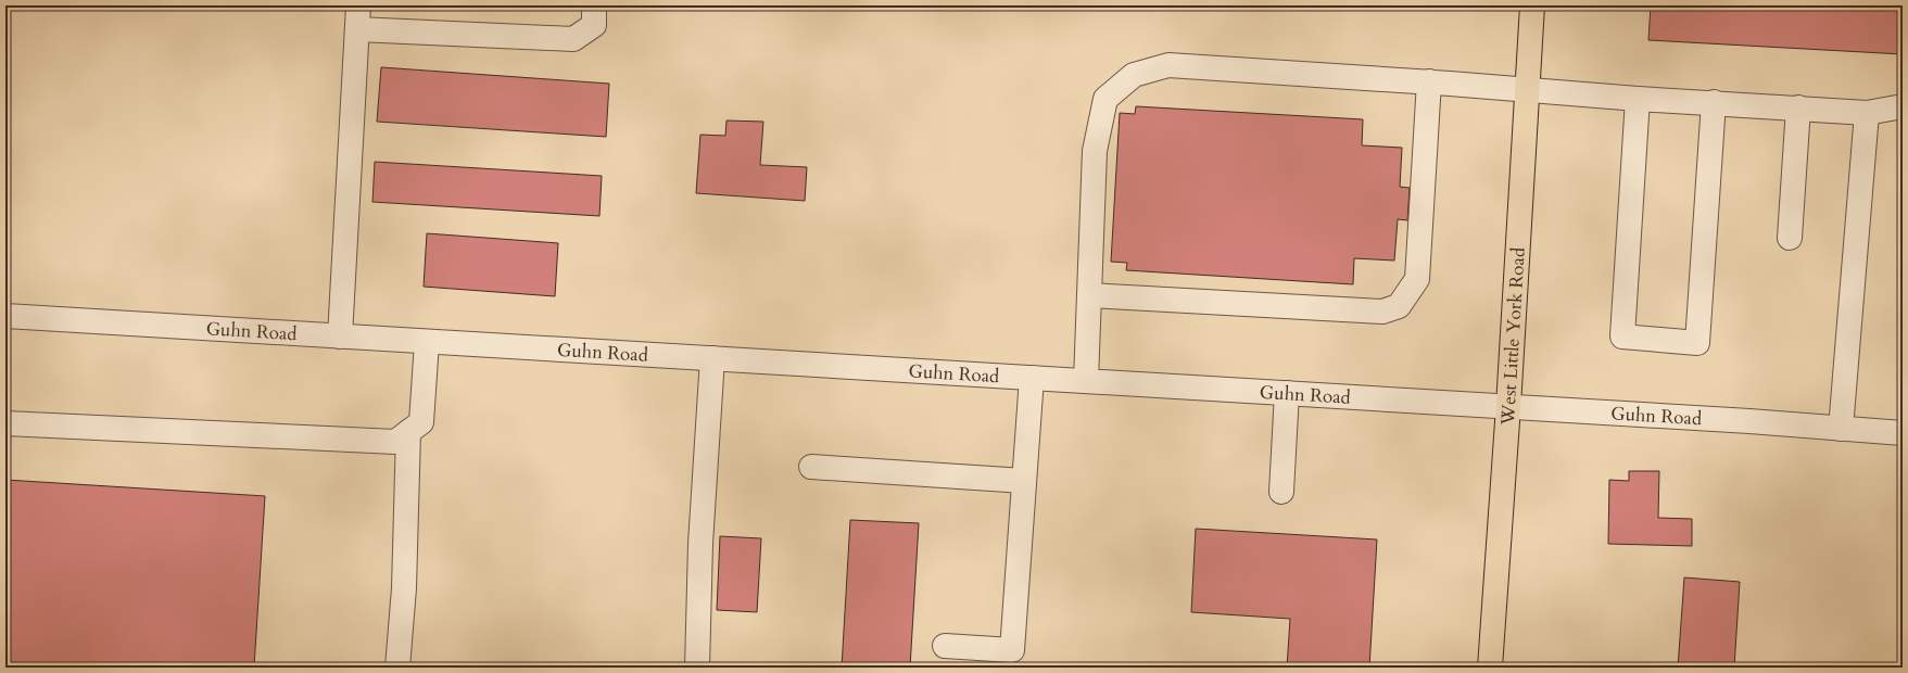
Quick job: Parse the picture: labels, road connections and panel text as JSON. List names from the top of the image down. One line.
{"streets":{"main road":["West Little York Road"],"street":["Guhn Road"]},"crossings":[["Guhn Road","West Little York Road"]]}
